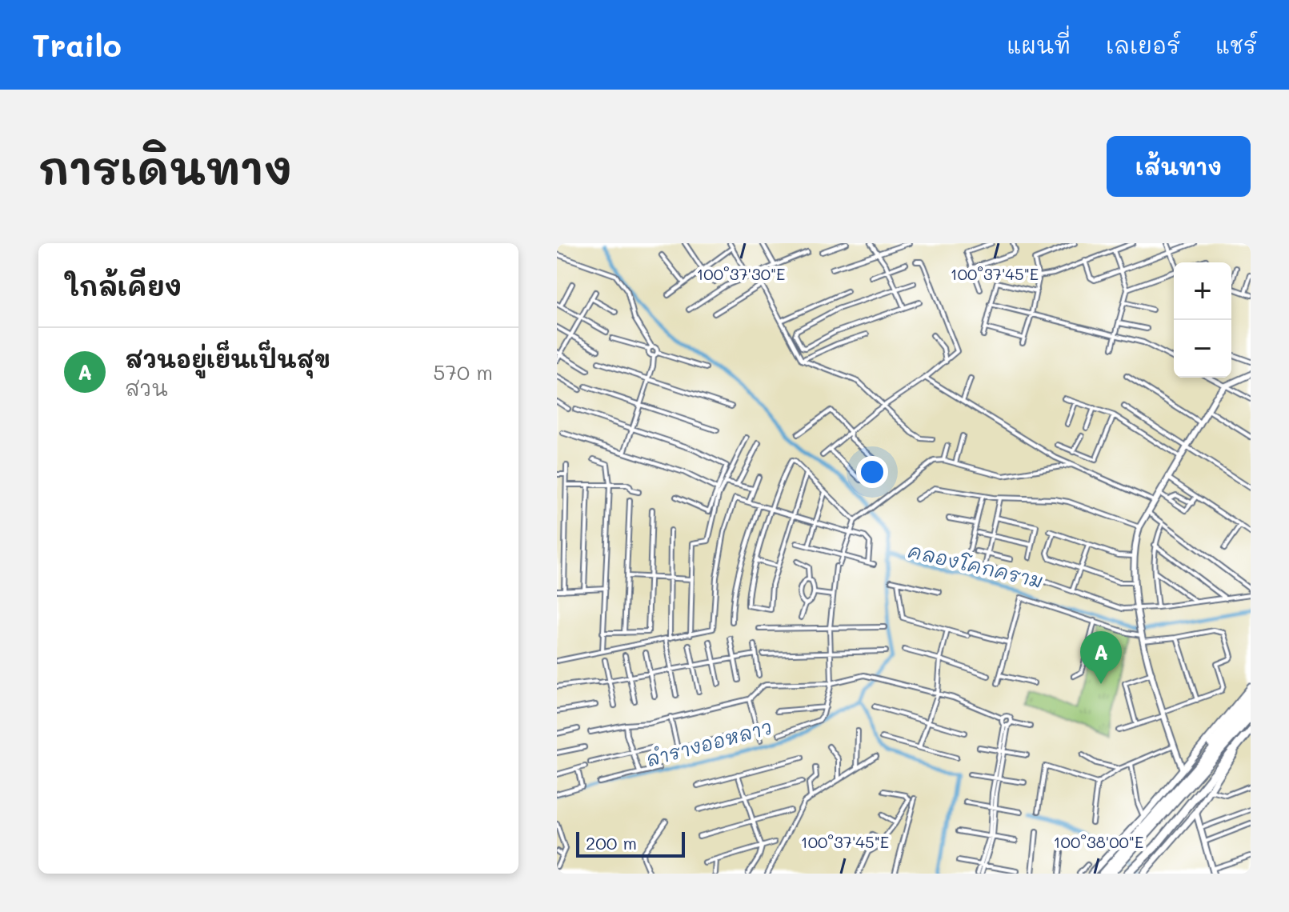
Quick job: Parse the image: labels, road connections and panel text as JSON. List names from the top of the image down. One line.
{"water":["คลองโคกคราม","ลำรางออหลาว"],"scale_bar":"200 m","page":{"header":"Trailo","nav":["แผนที่","เลเยอร์","แชร์"],"buttons":"เส้นทาง","title":"การเดินทาง","heading":"ใกล้เคียง","map_buttons":["+","−"],"list":[{"mark":"A","name":"สวนอยู่เย็นเป็นสุข","note":"สวน","value":"570 m"}],"pins":"A","scale":"200 m"},"coordinates":["100°37'30\"E","100°37'45\"E","100°38'00\"E"]}
